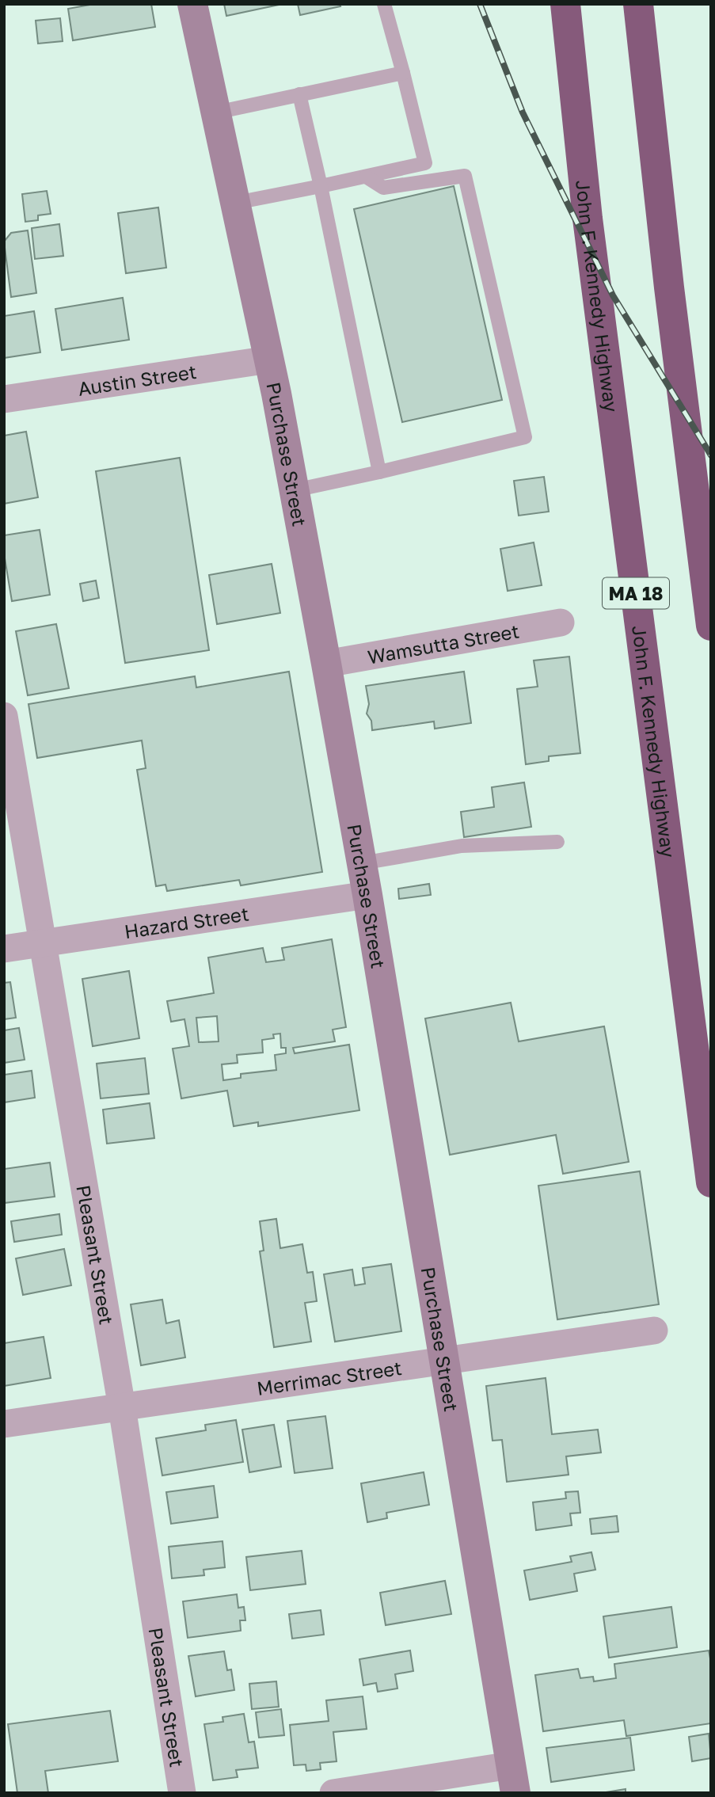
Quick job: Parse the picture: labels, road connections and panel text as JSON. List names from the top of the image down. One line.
{"streets":{"highway":["John F. Kennedy Highway","MA 18"],"main road":["Purchase Street"],"street":["Austin Street","Wamsutta Street","Hazard Street","Pleasant Street","Merrimac Street"]},"crossings":[["Austin Street","Purchase Street"],["Purchase Street","Wamsutta Street"],["Purchase Street","Hazard Street"],["Purchase Street","Merrimac Street"],["Hazard Street","Pleasant Street"],["Pleasant Street","Merrimac Street"]]}
